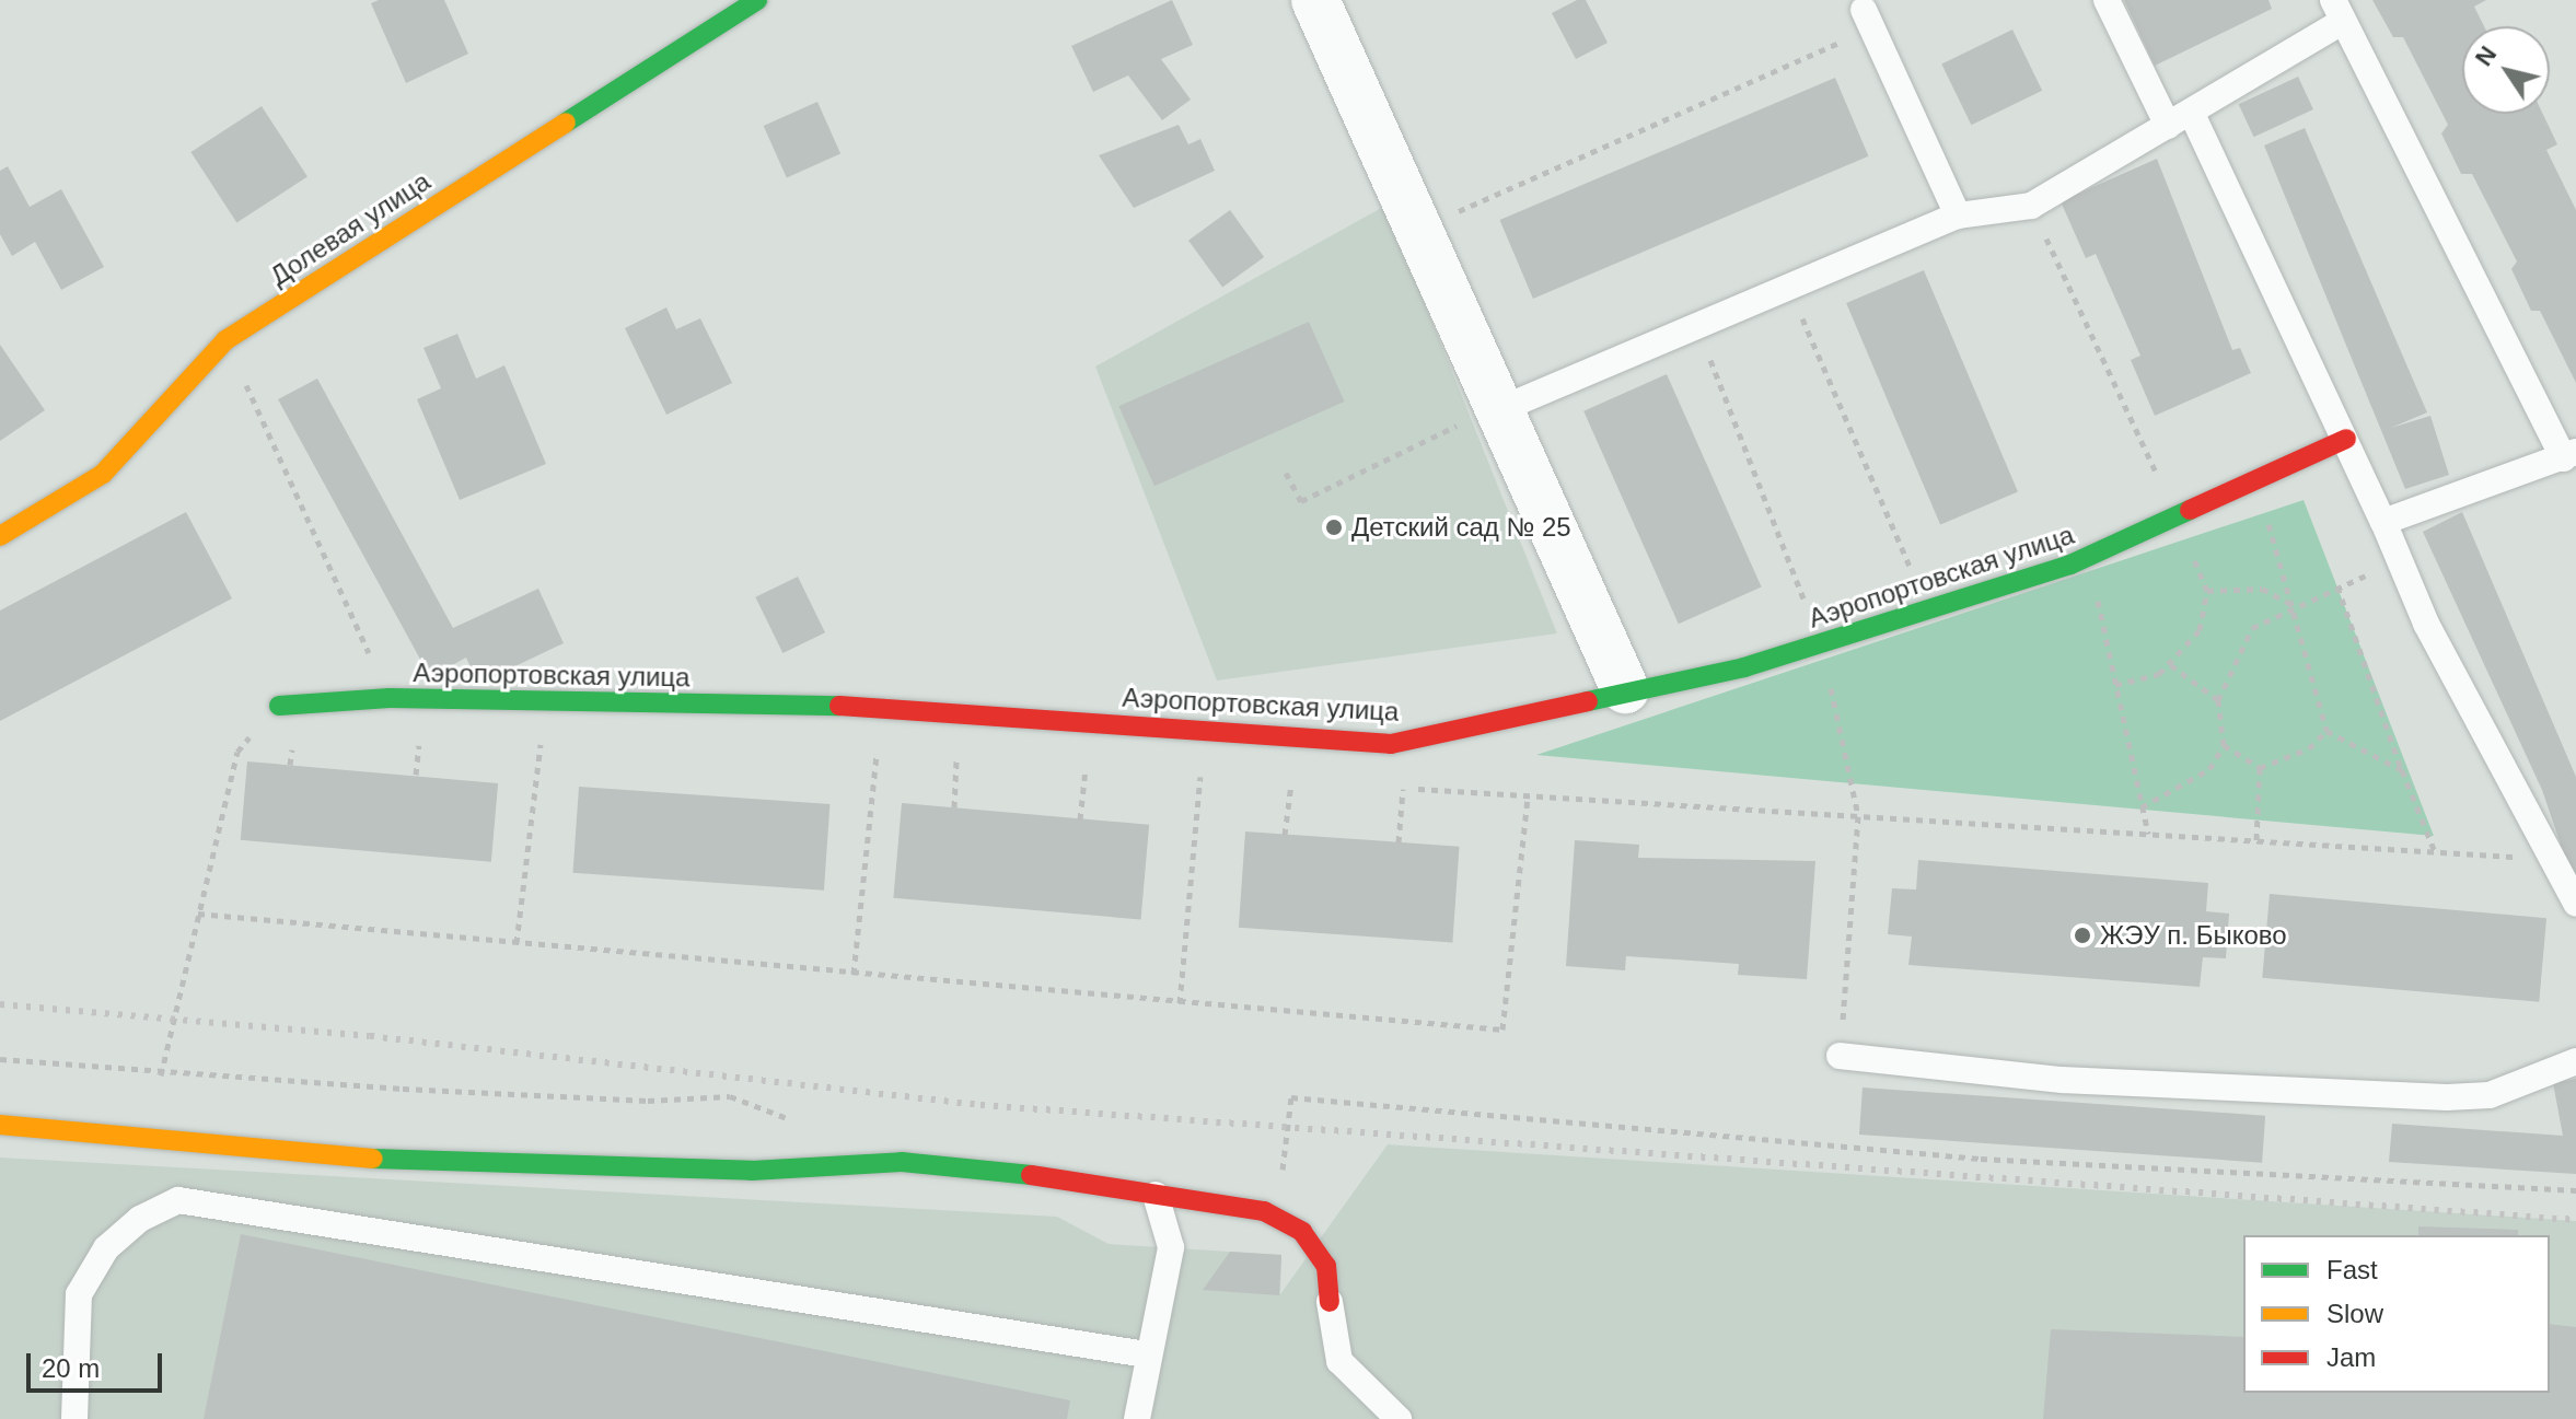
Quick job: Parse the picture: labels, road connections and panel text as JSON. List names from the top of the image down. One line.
{"streets":{"street":["Долевая улица","Аэропортовская улица"]},"places":["Детский сад № 25","ЖЭУ п. Быково"],"legend":["Fast","Slow","Jam"],"scale_bar":"20 m","north":"top left"}
